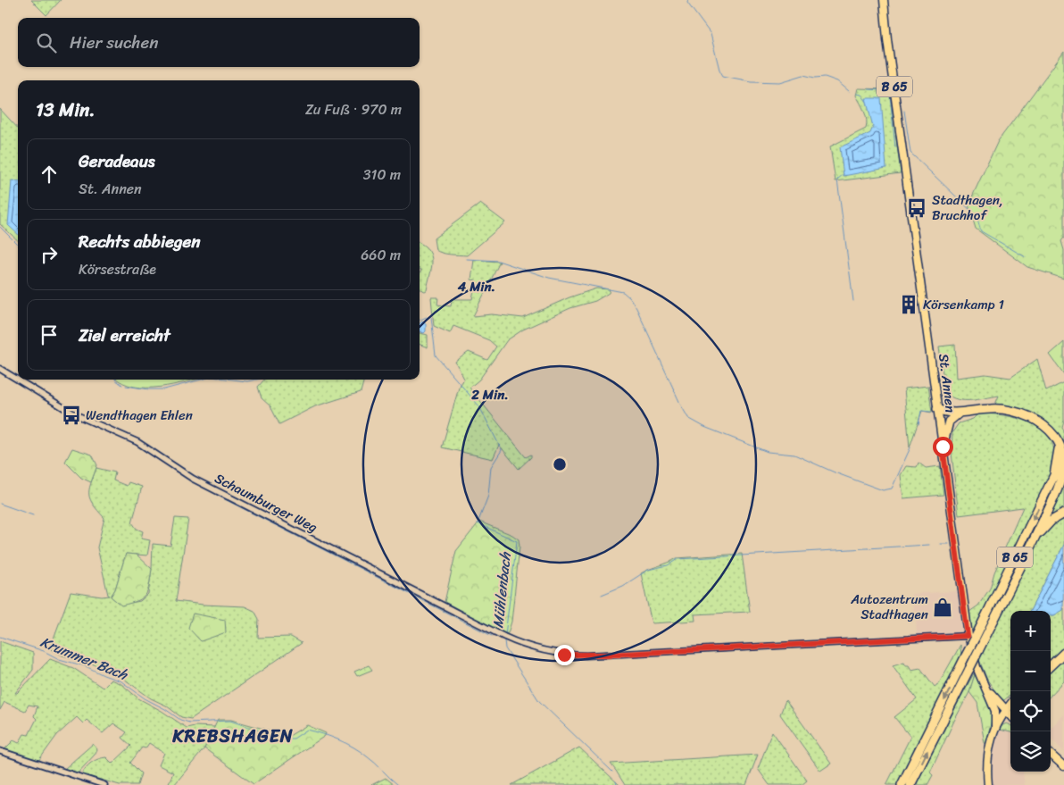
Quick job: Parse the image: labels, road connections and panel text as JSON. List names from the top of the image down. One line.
{"streets":{"highway":["B 65"],"main road":["St. Annen"],"street":["Schaumburger Weg"]},"crossings":[["B 65","St. Annen"],["B 65","Schaumburger Weg"],["St. Annen","Schaumburger Weg"]],"districts":["KREBSHAGEN"],"water":["Mühlenbach","Krummer Bach"],"places":{"bus stop":["Stadthagen, Bruchhof","Wendthagen Ehlen"],"building":["Körsenkamp 1"],"shop":["Autozentrum Stadthagen"]},"page":{"search":"Hier suchen","heading":["13 Min.","Zu Fuß · 970 m"],"list":[["Geradeaus","St. Annen","310 m"],["Rechts abbiegen","Körsestraße","660 m"],"Ziel erreicht"],"map_buttons":["+","−"]},"rings":["4 Min.","2 Min."]}
